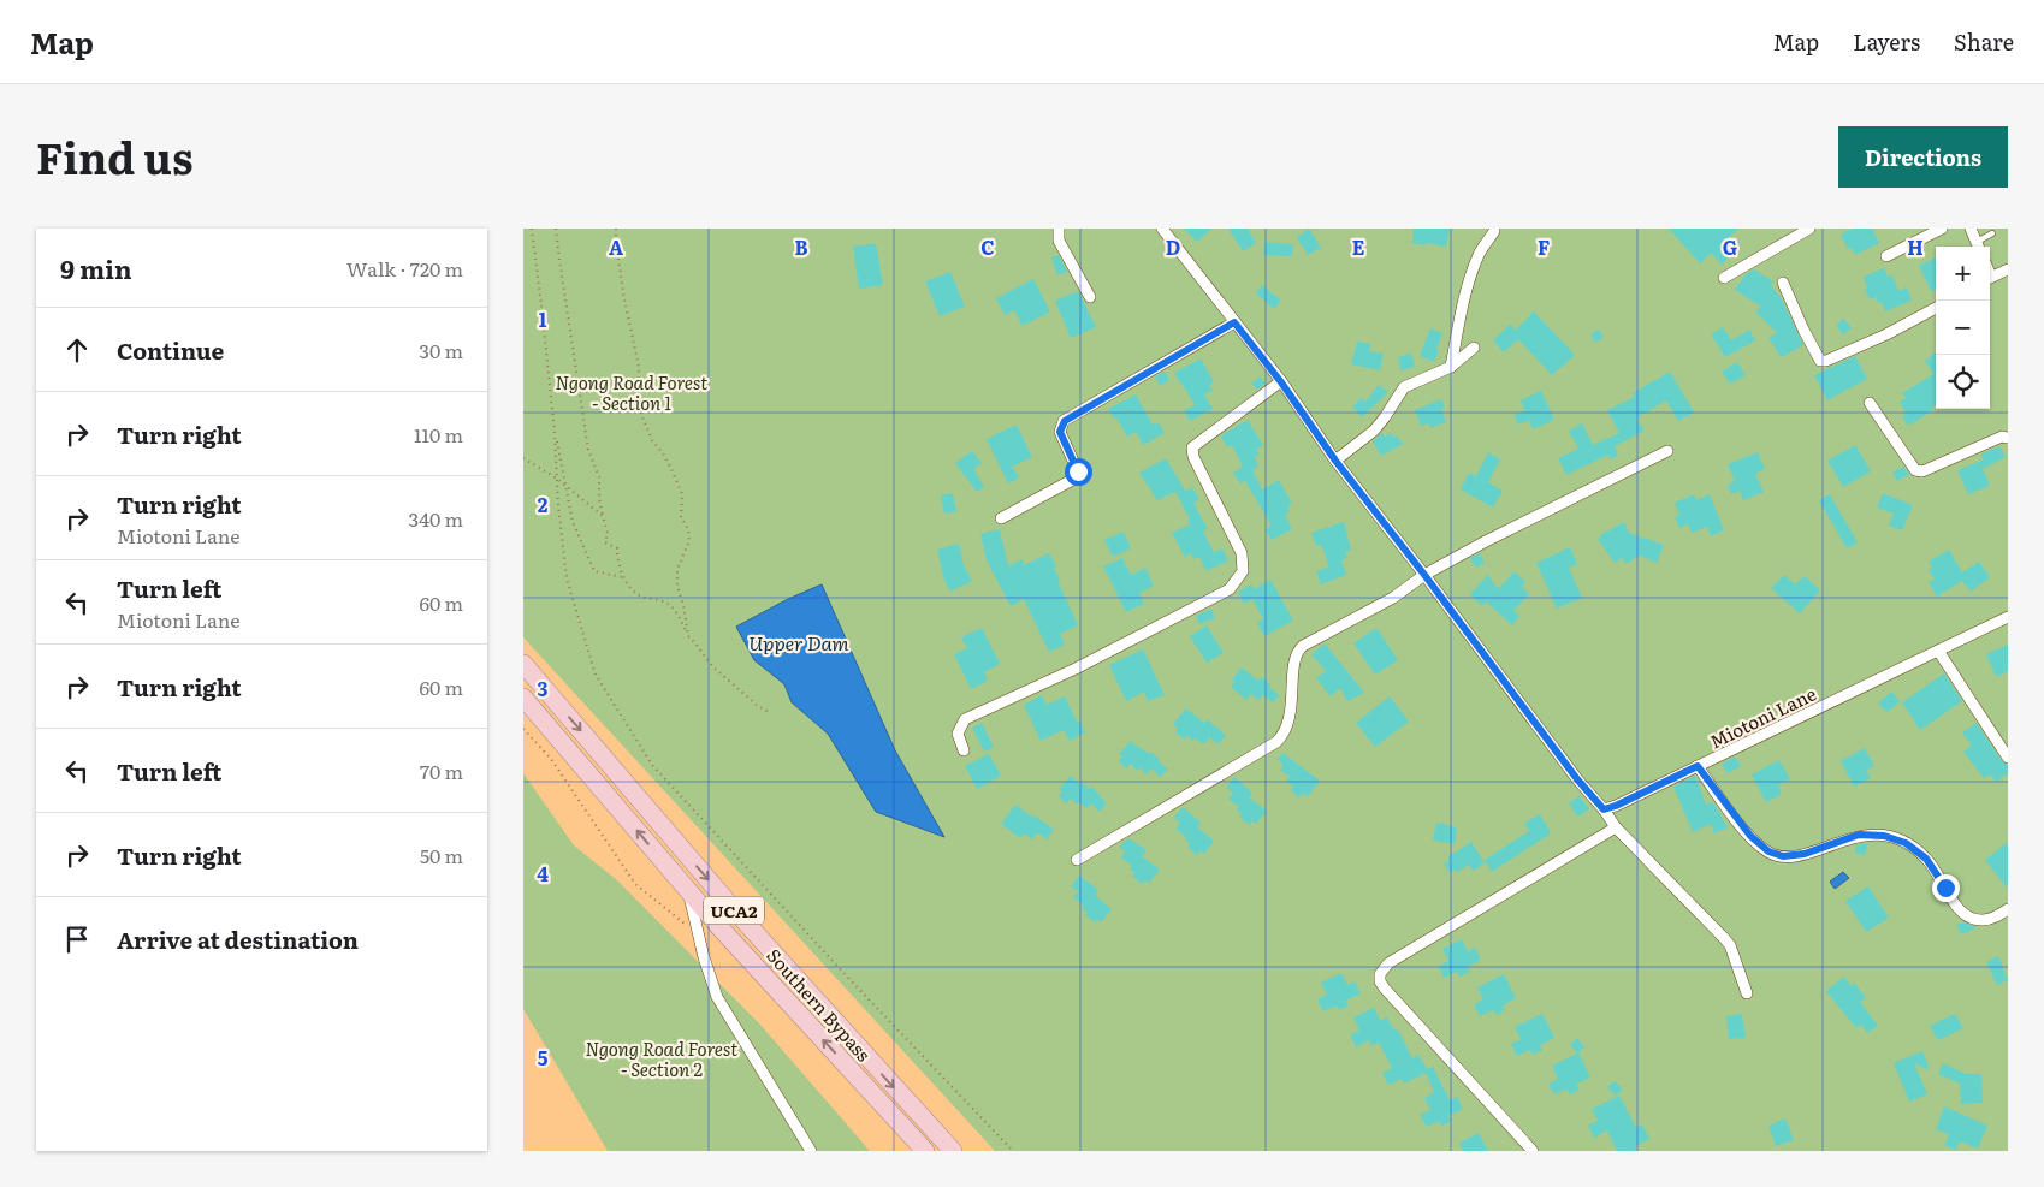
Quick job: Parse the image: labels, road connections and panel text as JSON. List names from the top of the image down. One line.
{"streets":{"highway":["UCA2","Southern Bypass"],"street":["Miotoni Lane"]},"water":["Upper Dam"],"parks":["Ngong Road Forest - Section 1","Ngong Road Forest - Section 2"],"page":{"header":"Map","nav":["Map","Layers","Share"],"title":"Find us","buttons":"Directions","heading":["9 min","Walk · 720 m"],"map_buttons":["+","−"],"list":[["Continue","30 m"],["Turn right","110 m"],["Turn right","Miotoni Lane","340 m"],["Turn left","Miotoni Lane","60 m"],["Turn right","60 m"],["Turn left","70 m"],["Turn right","50 m"],"Arrive at destination"]},"grid":{"columns":["A","B","C","D","E","F","G","H"],"rows":["1","2","3","4","5"]}}
